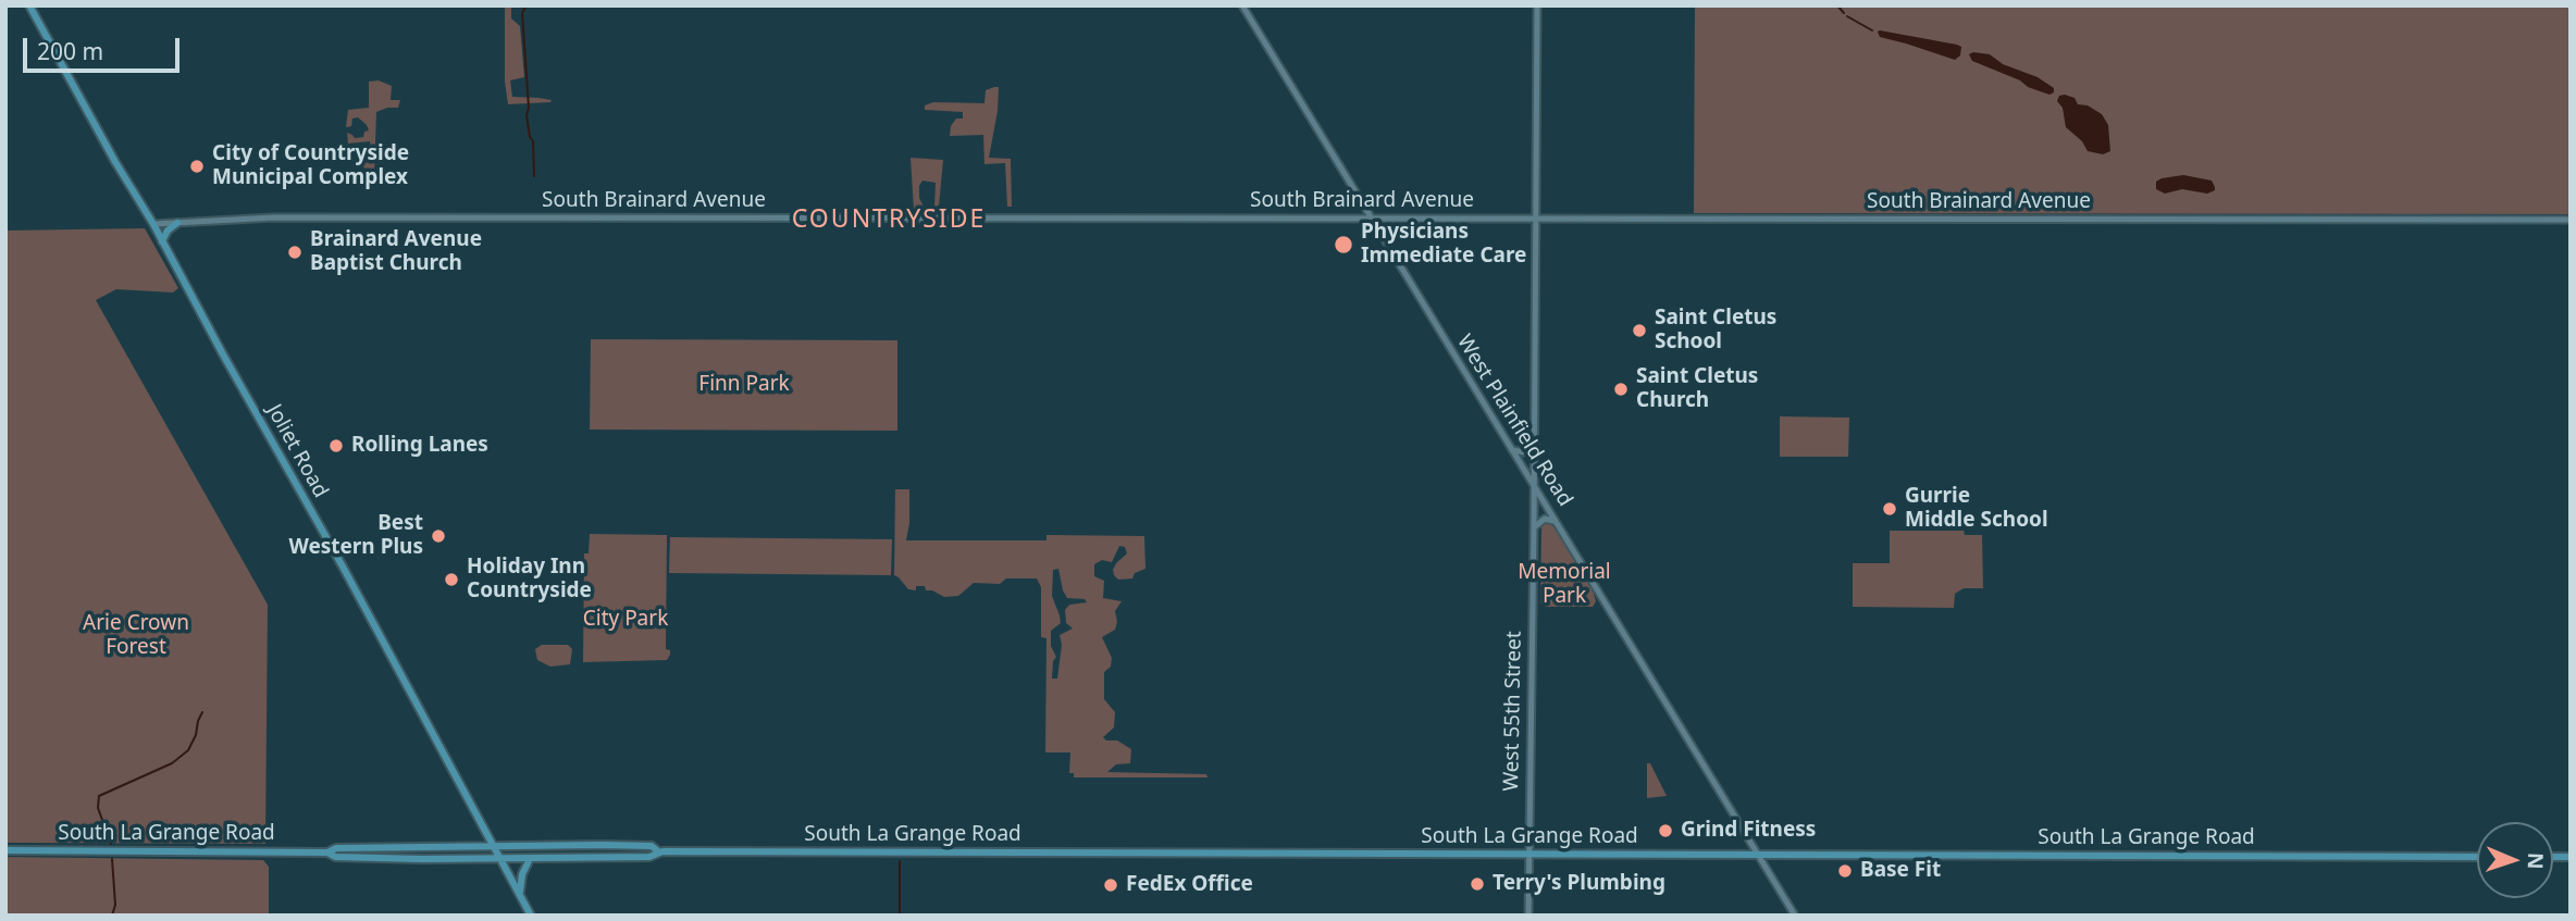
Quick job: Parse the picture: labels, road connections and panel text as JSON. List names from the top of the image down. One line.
{"streets":{"main road":["Joliet Road","South La Grange Road"],"street":["South Brainard Avenue","West Plainfield Road","West 55th Street"]},"crossings":[["South Brainard Avenue","West Plainfield Road"],["South Brainard Avenue","Joliet Road"],["South Brainard Avenue","West 55th Street"],["West Plainfield Road","West 55th Street"],["West Plainfield Road","South La Grange Road"],["Joliet Road","South La Grange Road"],["West 55th Street","South La Grange Road"]],"districts":["COUNTRYSIDE"],"parks":["Finn Park","Memorial Park","City Park","Arie Crown Forest"],"places":["City of Countryside Municipal Complex","Physicians Immediate Care","Brainard Avenue Baptist Church","Saint Cletus School","Saint Cletus Church","Rolling Lanes","Gurrie Middle School","Best Western Plus","Holiday Inn Countryside","Grind Fitness","Base Fit","Terry's Plumbing","FedEx Office"],"scale_bar":"200 m","north":"right"}
